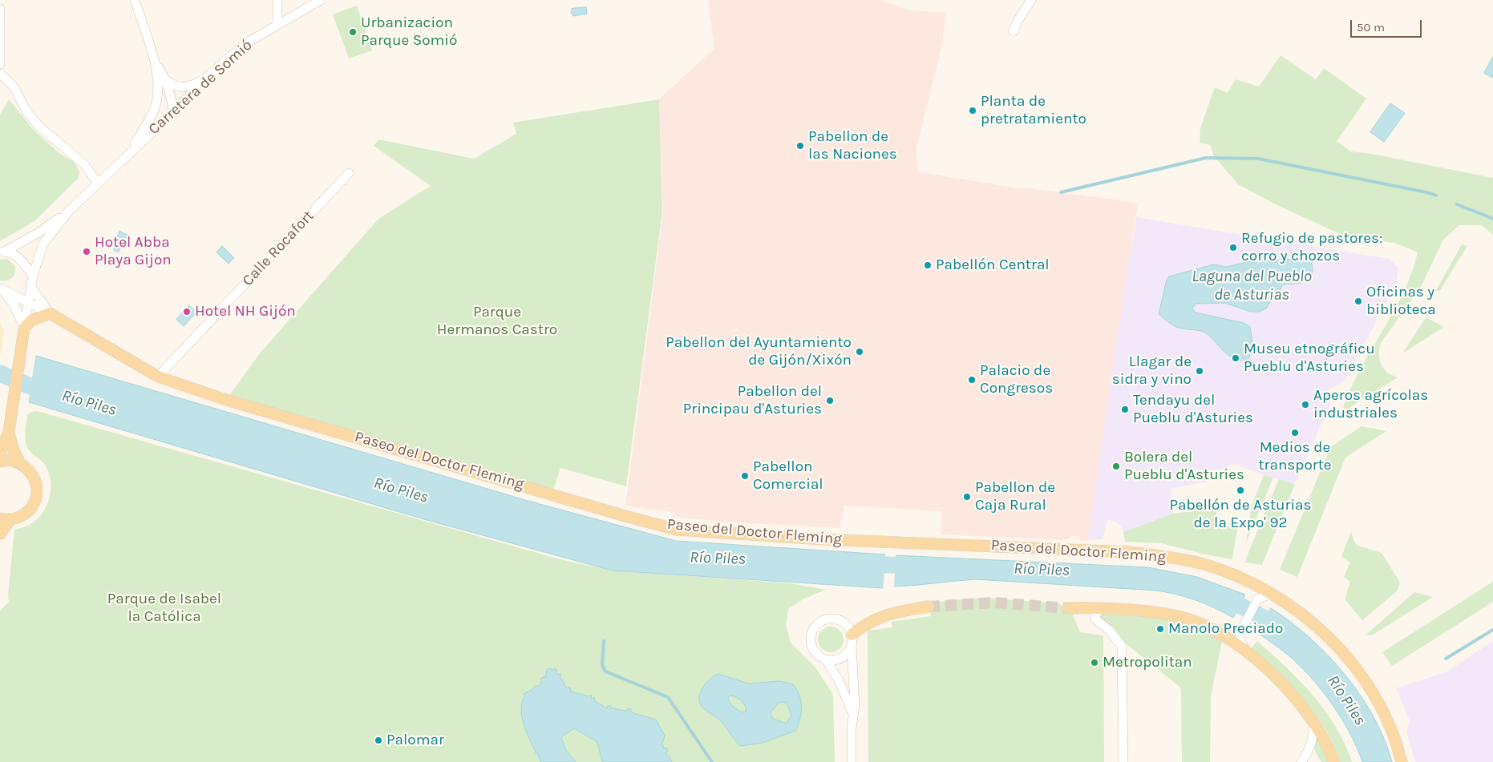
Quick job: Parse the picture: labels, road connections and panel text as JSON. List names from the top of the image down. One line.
{"streets":{"main road":["Paseo del Doctor Fleming"],"street":["Carretera de Somió","Calle Rocafort"]},"crossings":[["Calle Rocafort","Paseo del Doctor Fleming"]],"water":["Laguna del Pueblo de Asturias","Río Piles"],"parks":["Parque Hermanos Castro","Parque de Isabel la Católica"],"places":["Urbanizacion Parque Somió","Planta de pretratamiento","Pabellon de las Naciones","Refugio de pastores: corro y chozos","Hotel Abba Playa Gijon","Pabellón Central","Oficinas y biblioteca","Hotel NH Gijón","Pabellon del Ayuntamiento de Gijón/Xixón","Museu etnográficu Pueblu d'Asturies","Llagar de sidra y vino","Palacio de Congresos","Pabellon del Principau d'Asturies","Aperos agrícolas industriales","Tendayu del Pueblu d'Asturies","Medios de transporte","Bolera del Pueblu d'Asturies","Pabellon Comercial","Pabellón de Asturias de la Expo' 92","Pabellon de Caja Rural","Manolo Preciado","Metropolitan","Palomar"],"scale_bar":"50 m"}
